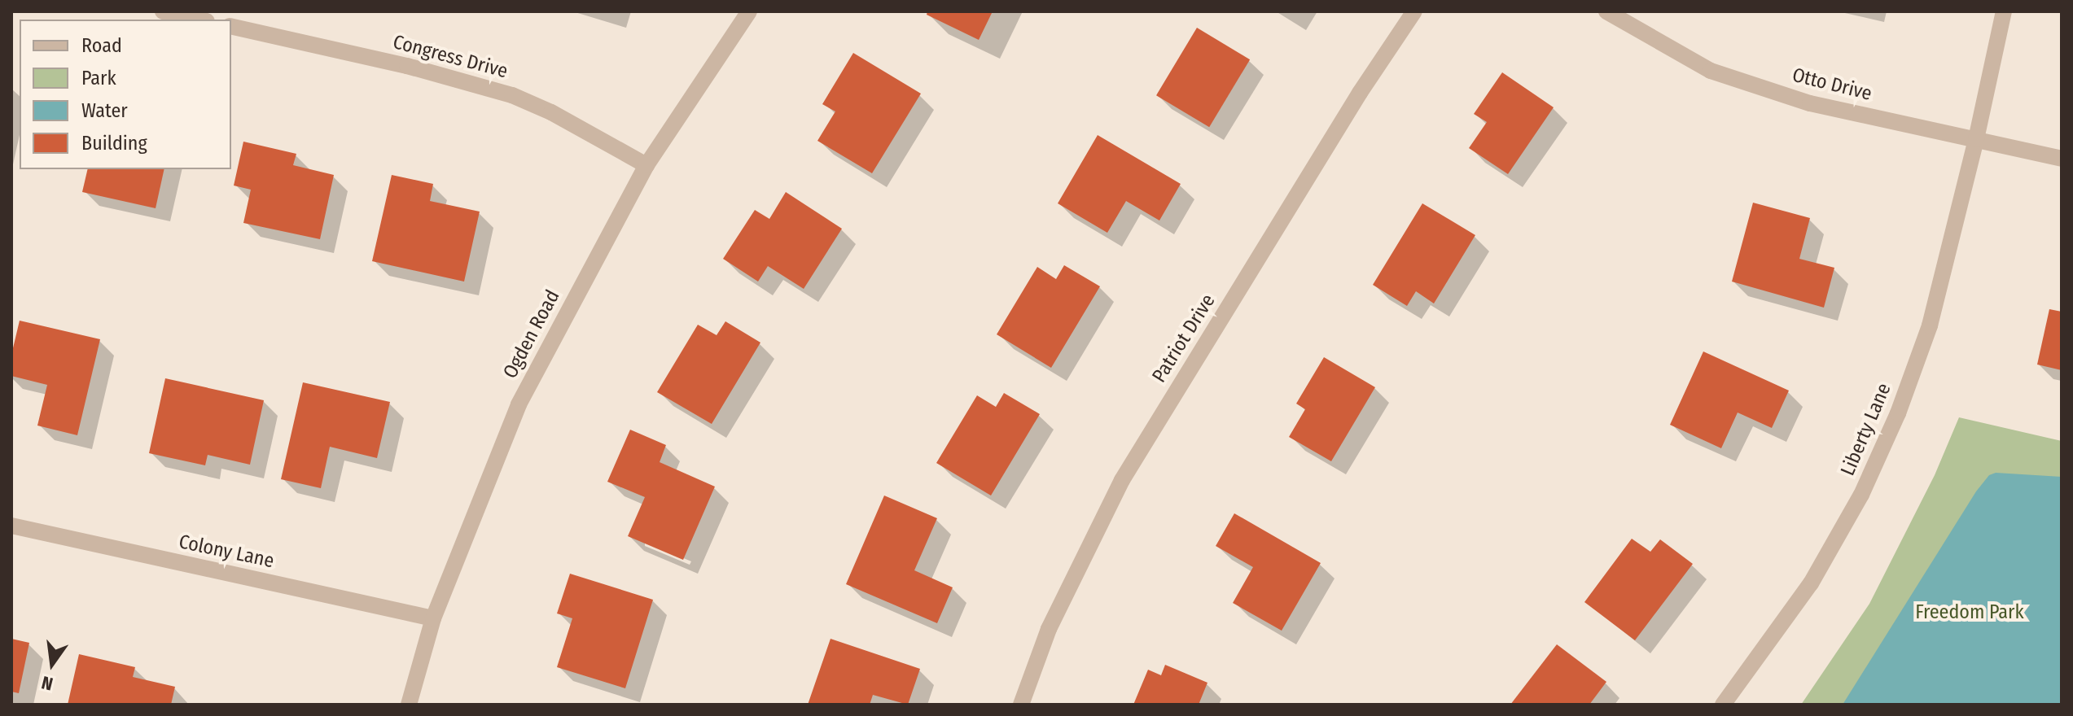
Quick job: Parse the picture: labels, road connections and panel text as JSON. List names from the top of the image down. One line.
{"streets":{"street":["Congress Drive","Otto Drive","Ogden Road","Patriot Drive","Liberty Lane","Colony Lane"]},"crossings":[["Congress Drive","Ogden Road"],["Otto Drive","Liberty Lane"],["Ogden Road","Colony Lane"]],"parks":["Freedom Park"],"legend":["Road","Park","Water","Building"],"north":"bottom"}
